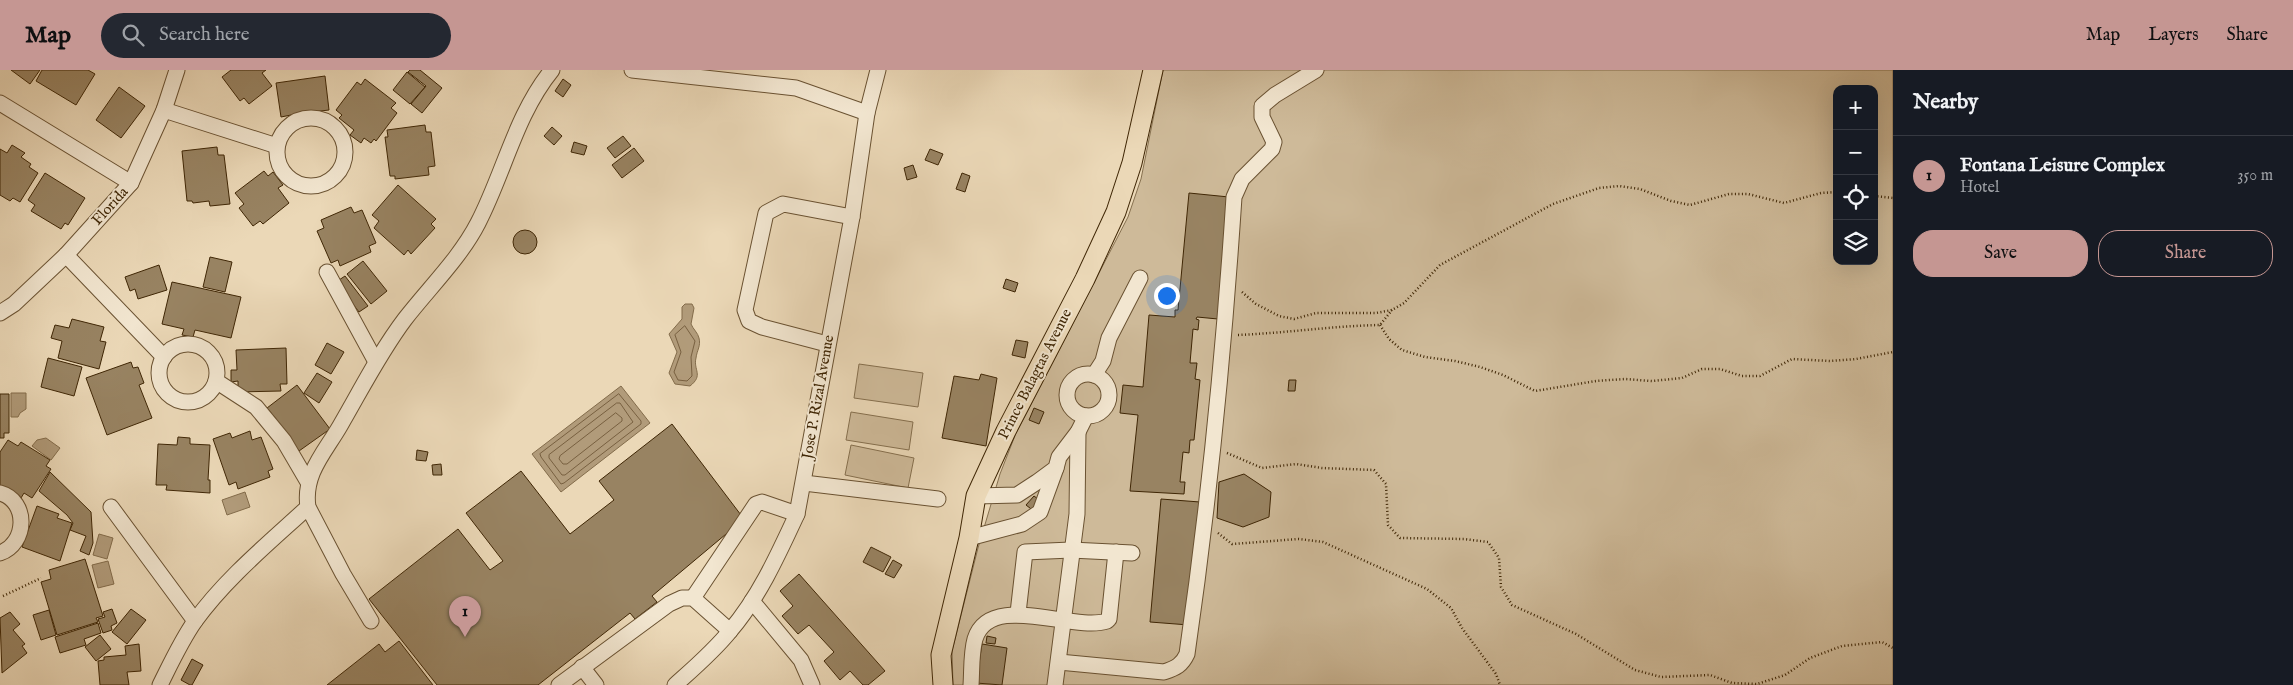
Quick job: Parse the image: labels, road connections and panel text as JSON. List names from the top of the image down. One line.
{"streets":{"main road":["Prince Balagtas Avenue"],"street":["Florida","Jose P. Rizal Avenue"]},"page":{"header":"Map","search":"Search here","nav":["Map","Layers","Share"],"heading":"Nearby","map_buttons":["+","−"],"list":[{"mark":"1","name":"Fontana Leisure Complex","note":"Hotel","value":"350 m"}],"buttons":["Save","Share"],"pins":"1"}}
